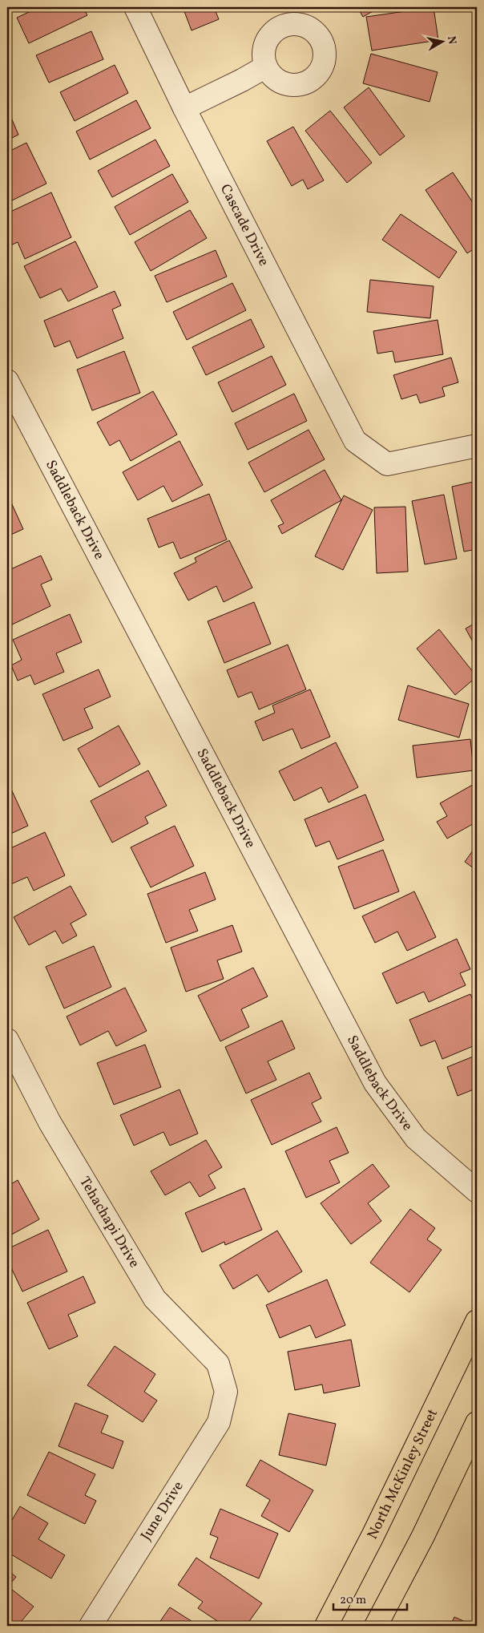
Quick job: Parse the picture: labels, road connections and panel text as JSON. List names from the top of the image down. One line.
{"streets":{"main road":["North McKinley Street"],"street":["Cascade Drive","Saddleback Drive","Tehachapi Drive","June Drive"]},"crossings":[["Tehachapi Drive","June Drive"]],"scale_bar":"20 m","north":"right"}
